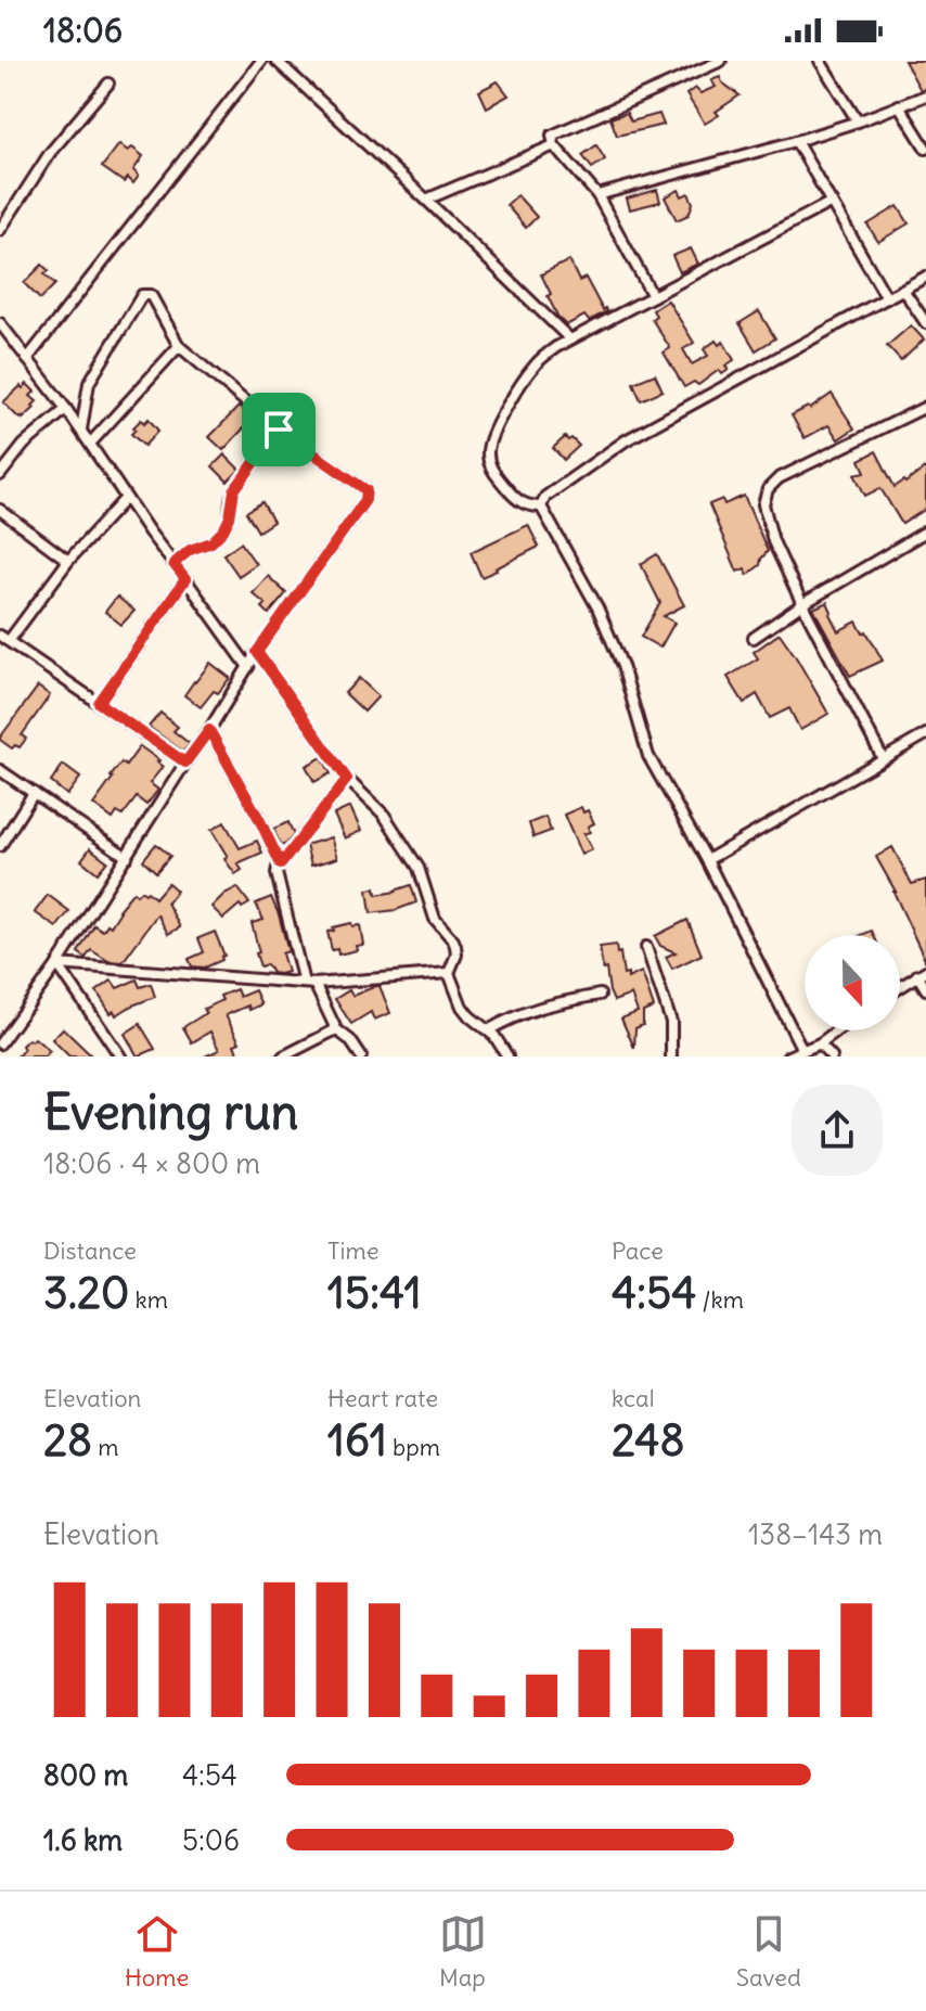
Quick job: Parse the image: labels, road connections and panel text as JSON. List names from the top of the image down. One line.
{"north":"bottom","page":{"status":"18:06","heading":["Evening run","18:06 · 4 × 800 m"],"stats":[["Distance","3.20 km"],["Time","15:41"],["Pace","4:54 /km"],["Elevation","28 m"],["Heart rate","161 bpm"],["kcal","248"]],"chart":["Elevation","138–143 m"],"list":[{"name":"800 m","note":"4:54"},{"name":"1.6 km","note":"5:06"}],"tabs":["Home","Map","Saved"]}}
